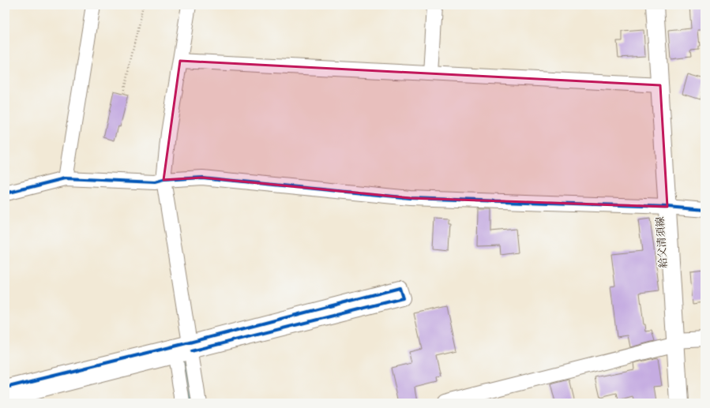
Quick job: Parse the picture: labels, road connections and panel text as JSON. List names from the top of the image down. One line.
{"streets":{"main road":["給父清須線"]}}
